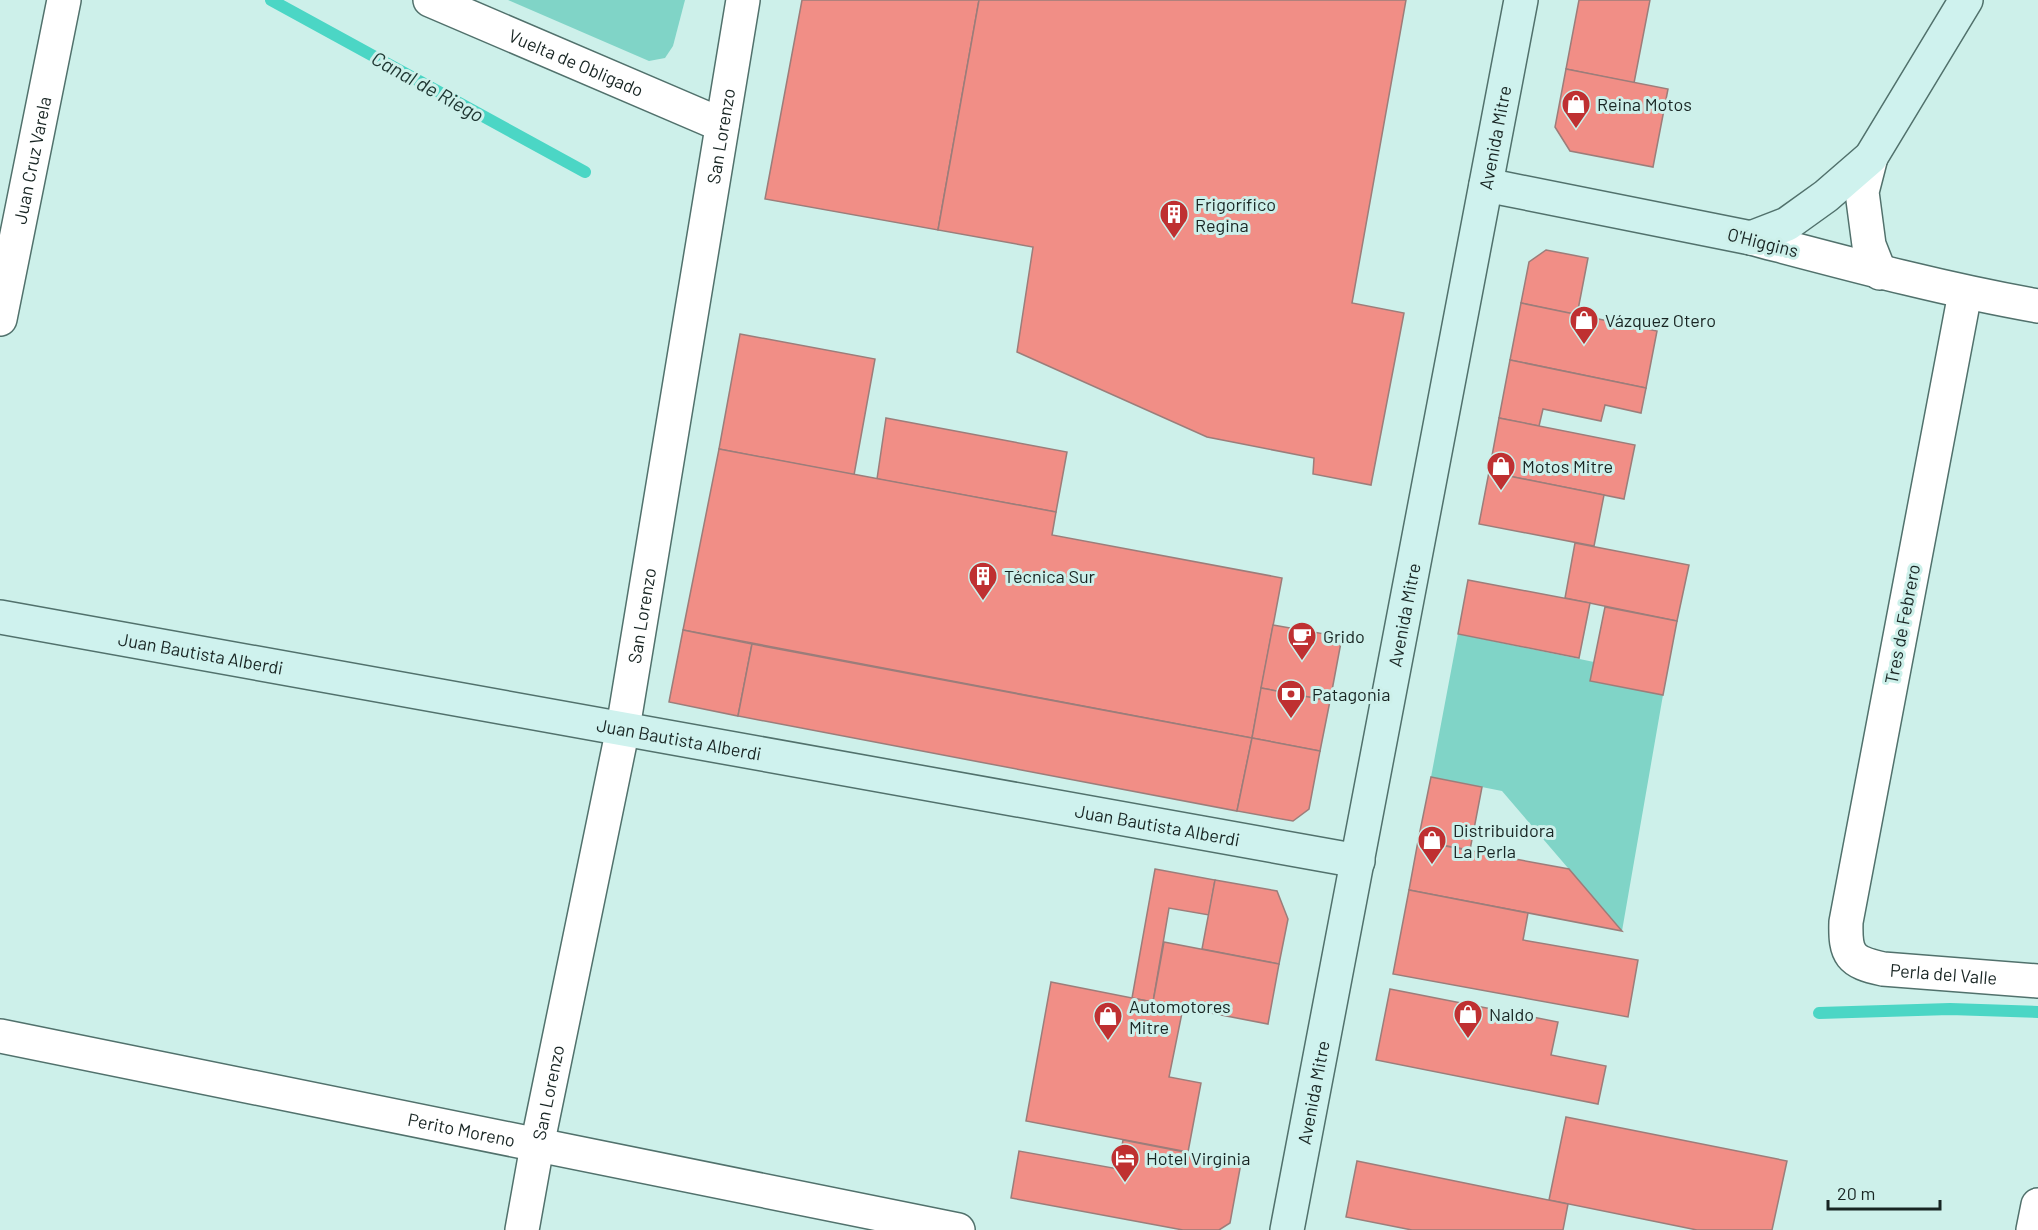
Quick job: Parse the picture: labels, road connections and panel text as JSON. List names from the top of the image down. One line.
{"streets":{"street":["Vuelta de Obligado","San Lorenzo","Avenida Mitre","Juan Cruz Varela","O'Higgins","Tres de Febrero","Juan Bautista Alberdi","Perla del Valle","Perito Moreno"]},"crossings":[["Vuelta de Obligado","San Lorenzo"],["San Lorenzo","Juan Bautista Alberdi"],["San Lorenzo","Perito Moreno"],["Avenida Mitre","O'Higgins"],["Avenida Mitre","Juan Bautista Alberdi"],["O'Higgins","Tres de Febrero"],["Tres de Febrero","Perla del Valle"]],"water":["Canal de Riego"],"places":{"shop":["Reina Motos","Vázquez Otero","Motos Mitre","Distribuidora La Perla","Naldo","Automotores Mitre"],"building":["Frigorífico Regina","Técnica Sur"],"cafe":["Grido"],"bank":["Patagonia"],"hotel":["Hotel Virginia"]},"scale_bar":"20 m"}
